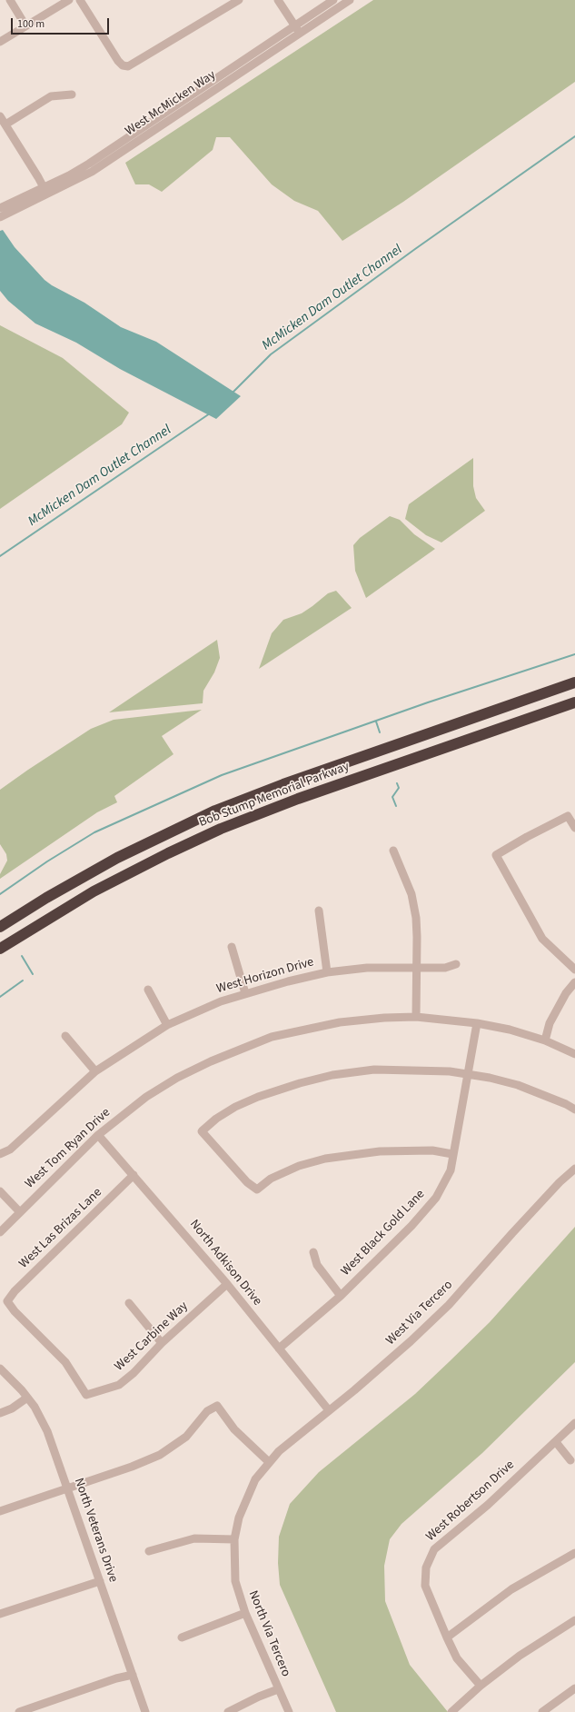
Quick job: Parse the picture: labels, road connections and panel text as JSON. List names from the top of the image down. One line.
{"streets":{"highway":["Bob Stump Memorial Parkway"],"street":["West McMicken Way","West Horizon Drive","West Tom Ryan Drive","West Las Brizas Lane","West Black Gold Lane","North Adkison Drive","West Via Tercero","West Carbine Way","West Robertson Drive","North Veterans Drive","North Via Tercero"]},"crossings":[["West Tom Ryan Drive","West Black Gold Lane"],["West Tom Ryan Drive","North Adkison Drive"],["West Las Brizas Lane","North Adkison Drive"],["West Las Brizas Lane","West Carbine Way"],["West Black Gold Lane","North Adkison Drive"],["North Adkison Drive","West Via Tercero"],["North Adkison Drive","West Carbine Way"],["West Via Tercero","North Via Tercero"]],"water":["McMicken Dam Outlet Channel"],"scale_bar":"100 m"}
